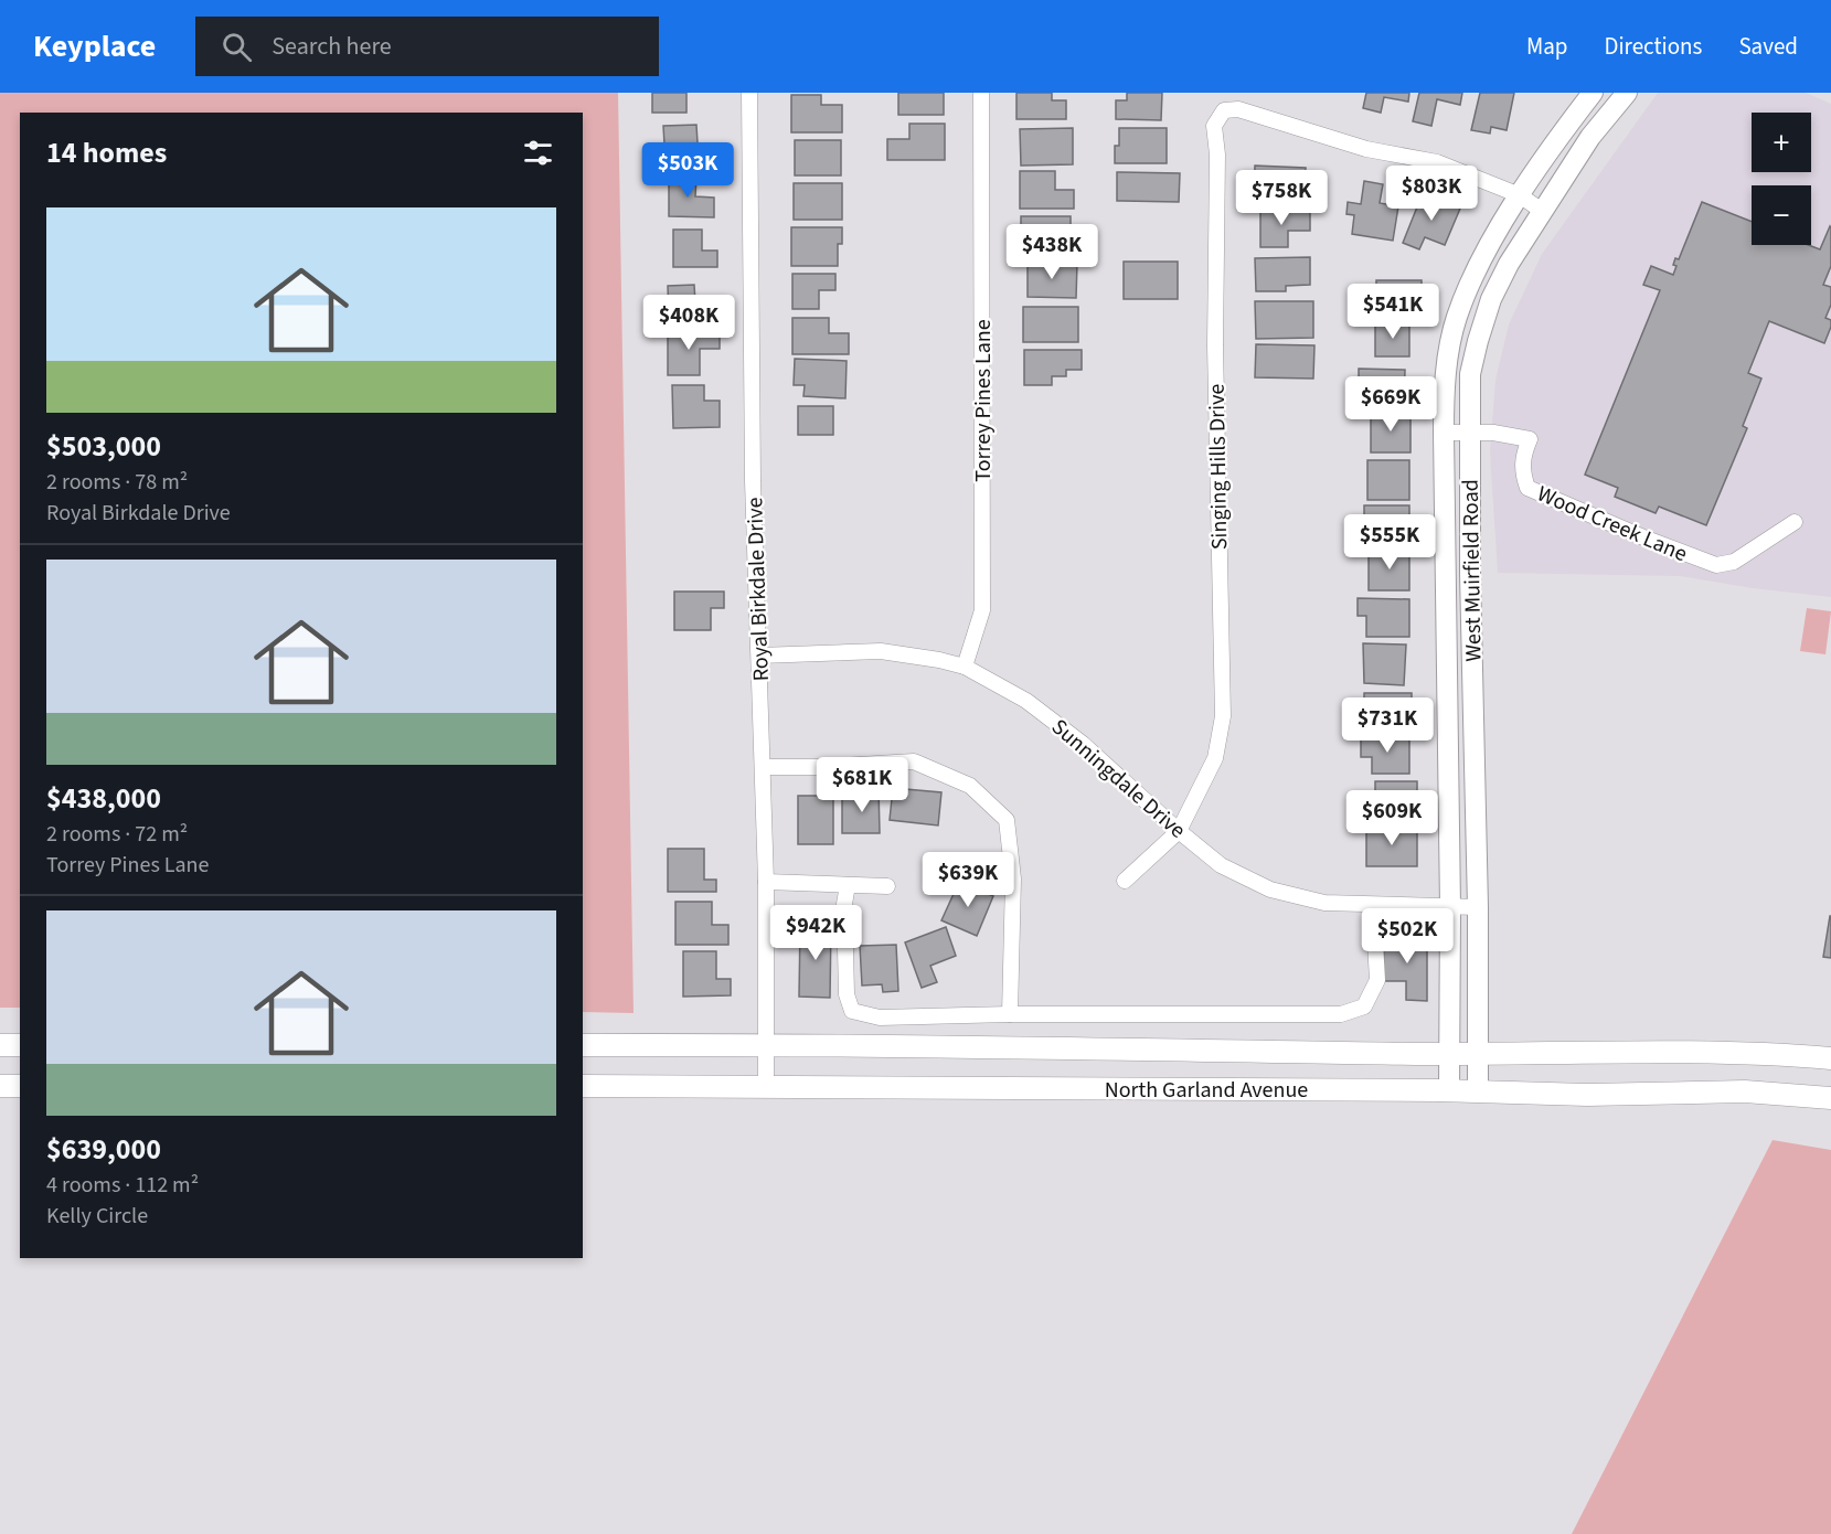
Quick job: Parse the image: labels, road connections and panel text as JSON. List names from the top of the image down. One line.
{"streets":{"main road":["North Garland Avenue"],"street":["Torrey Pines Lane","Singing Hills Drive","Wood Creek Lane","West Muirfield Road","Royal Birkdale Drive","Sunningdale Drive"]},"crossings":[["Torrey Pines Lane","Sunningdale Drive"],["Singing Hills Drive","West Muirfield Road"],["Singing Hills Drive","Sunningdale Drive"],["Wood Creek Lane","West Muirfield Road"],["West Muirfield Road","Sunningdale Drive"],["West Muirfield Road","North Garland Avenue"],["Royal Birkdale Drive","Sunningdale Drive"],["Royal Birkdale Drive","North Garland Avenue"]],"page":{"header":"Keyplace","search":"Search here","nav":["Map","Directions","Saved"],"map_buttons":["+","−"],"heading":"14 homes","price":["$503K","$803K","$758K","$438K","$541K","$408K","$669K","$555K","$731K","$681K","$609K","$639K","$942K","$502K"],"list":[{"name":"$503,000","note":"2 rooms · 78 m² · Royal Birkdale Drive"},{"name":"$438,000","note":"2 rooms · 72 m² · Torrey Pines Lane"},{"name":"$639,000","note":"4 rooms · 112 m² · Kelly Circle"}]}}
